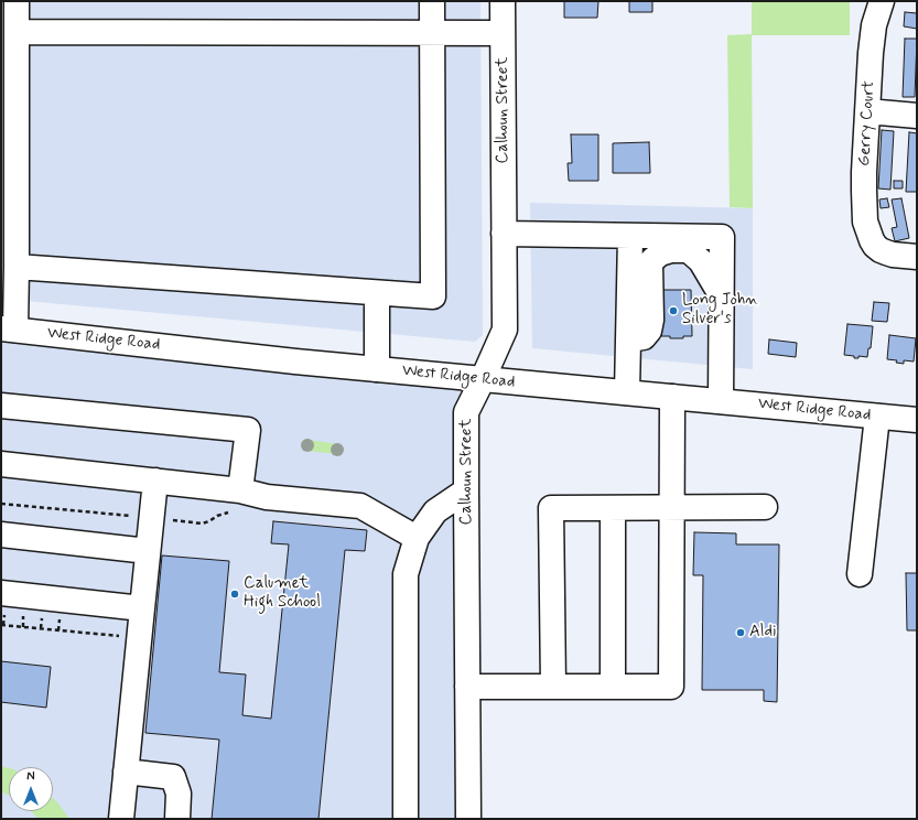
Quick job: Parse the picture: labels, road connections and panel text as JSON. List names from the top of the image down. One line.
{"streets":{"street":["Calhoun Street","Gerry Court","West Ridge Road"]},"crossings":[["Calhoun Street","West Ridge Road"]],"places":["Long John Silver's","Calumet High School","Aldi"],"north":"top"}
